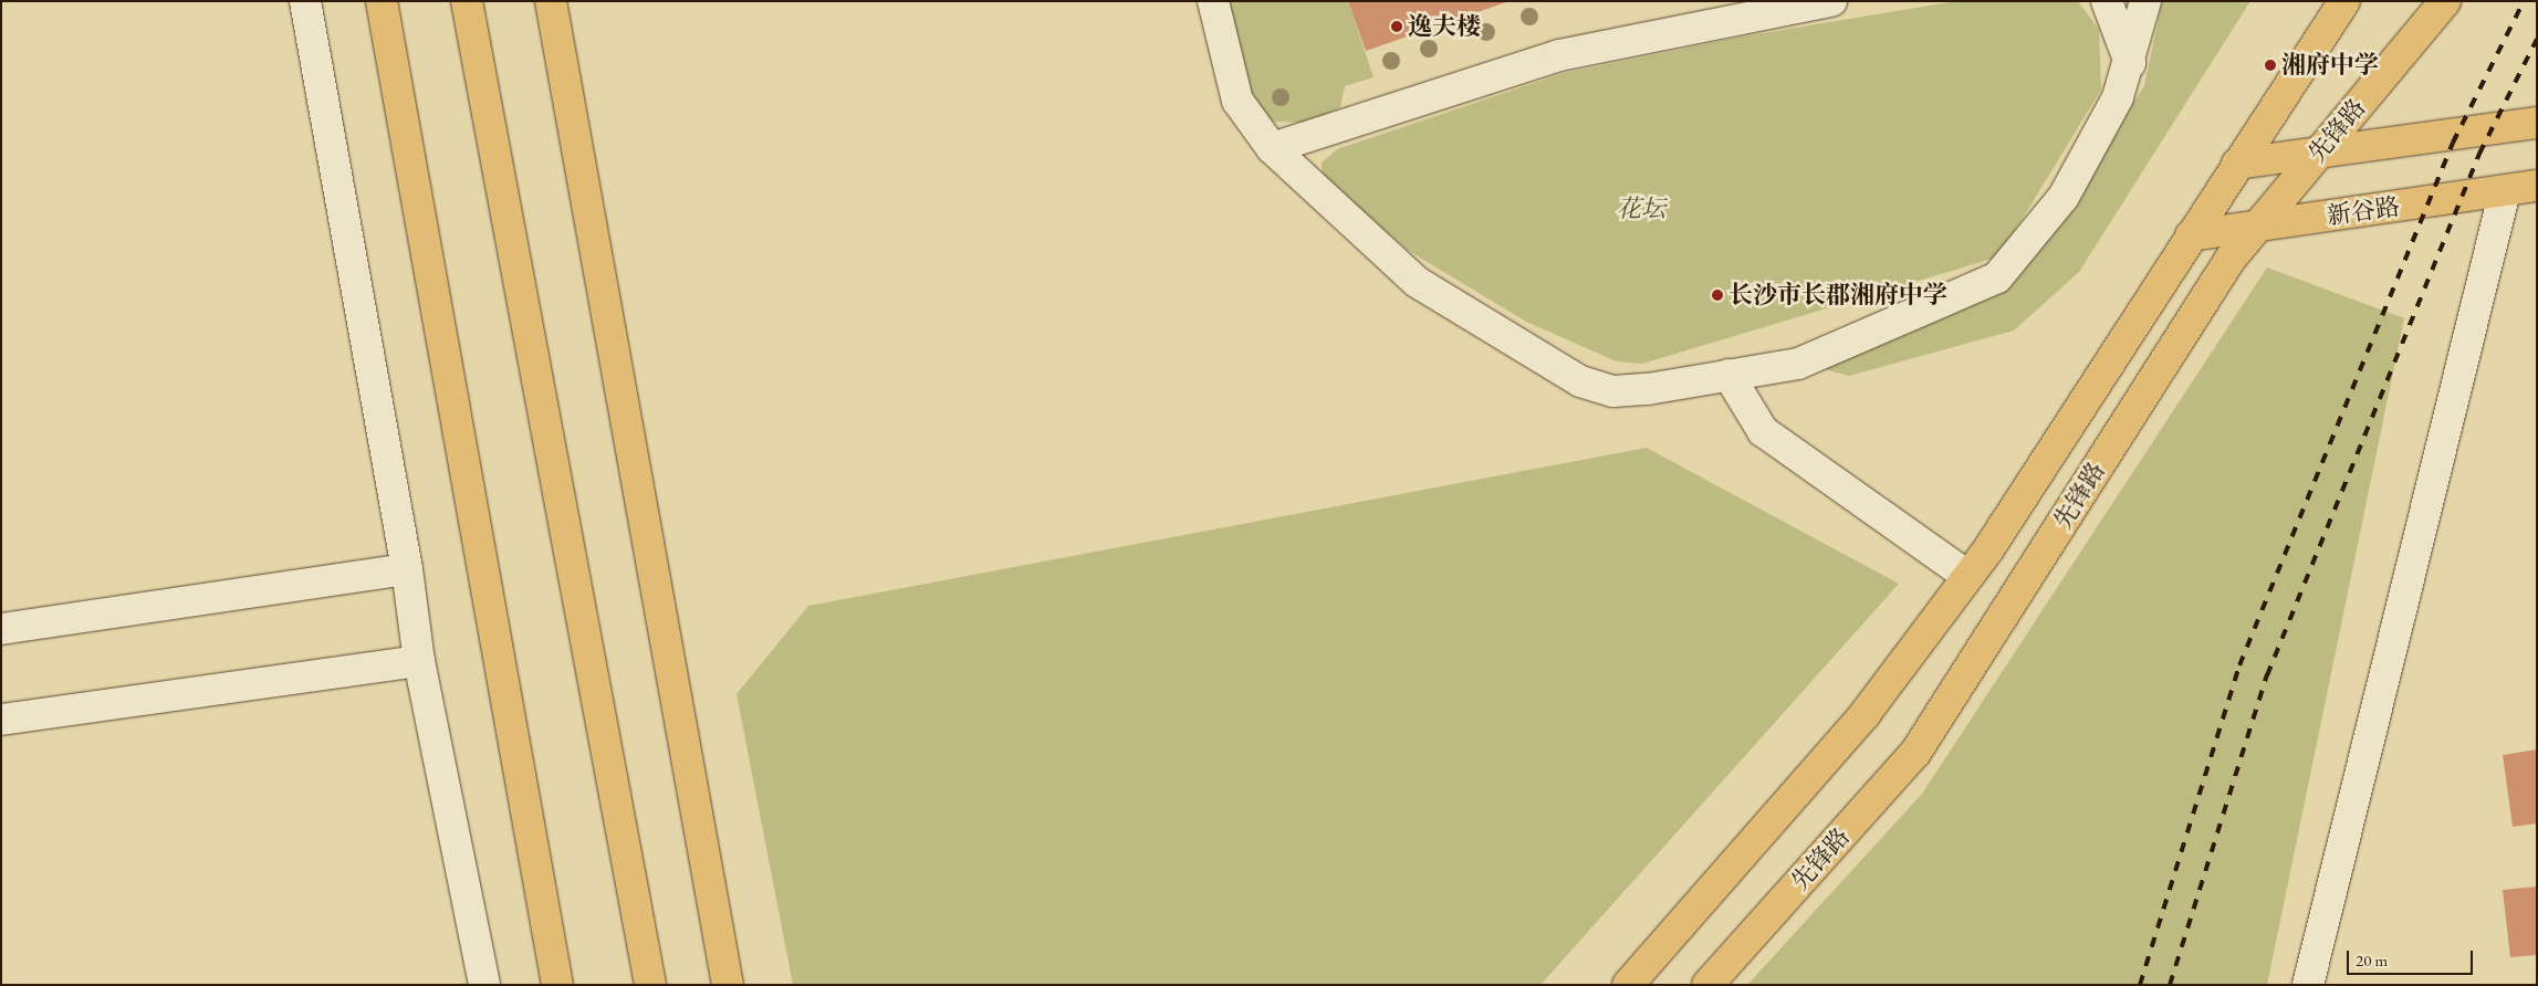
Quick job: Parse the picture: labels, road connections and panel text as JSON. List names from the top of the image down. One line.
{"streets":{"main road":["先锋路","新谷路"]},"crossings":[["先锋路","新谷路"]],"parks":["花坛"],"places":["逸夫楼","湘府中学","长沙市长郡湘府中学"],"scale_bar":"20 m"}
